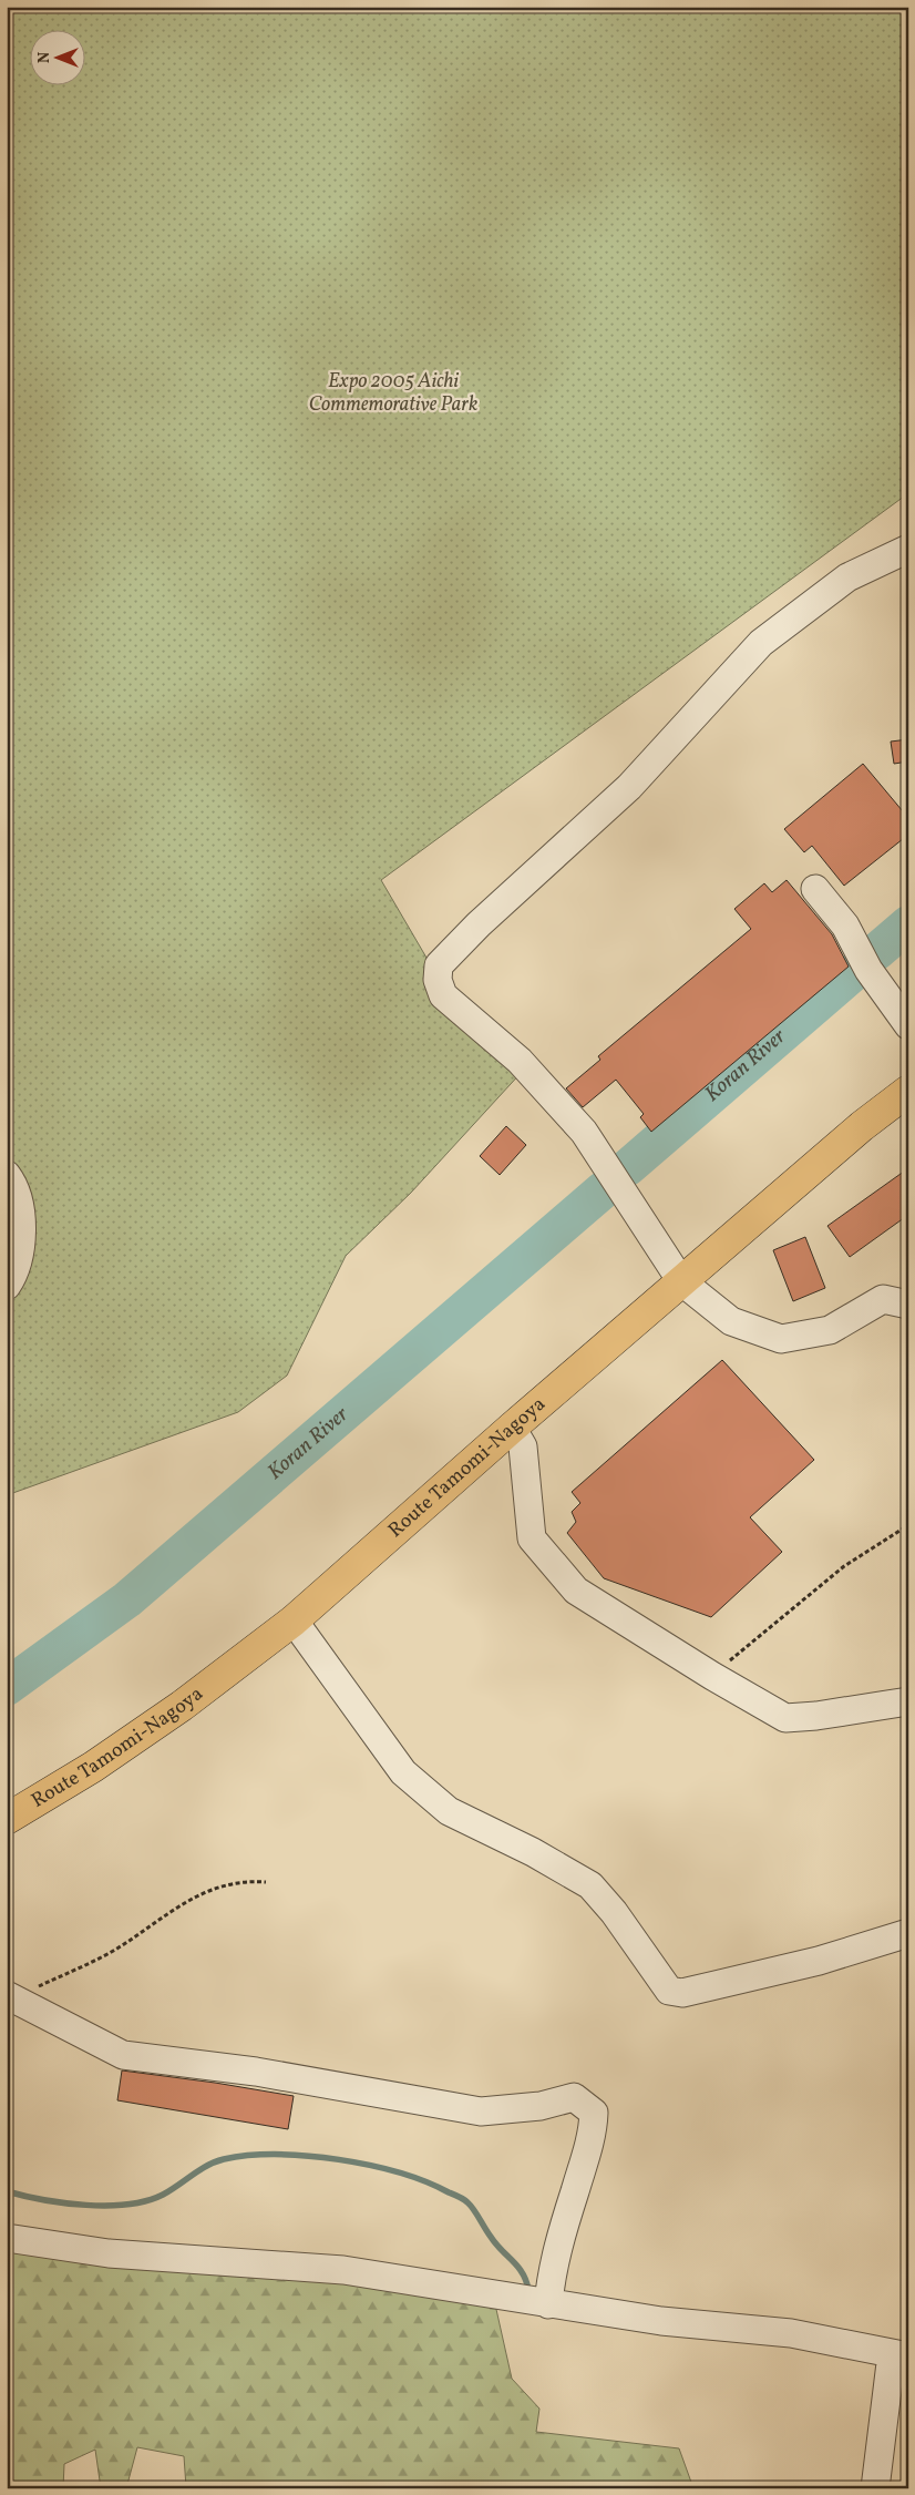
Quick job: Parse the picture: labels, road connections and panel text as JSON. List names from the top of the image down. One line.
{"streets":{"main road":["Route Tamomi-Nagoya"]},"water":["Koran River"],"parks":["Expo 2005 Aichi Commemorative Park"],"north":"left"}
